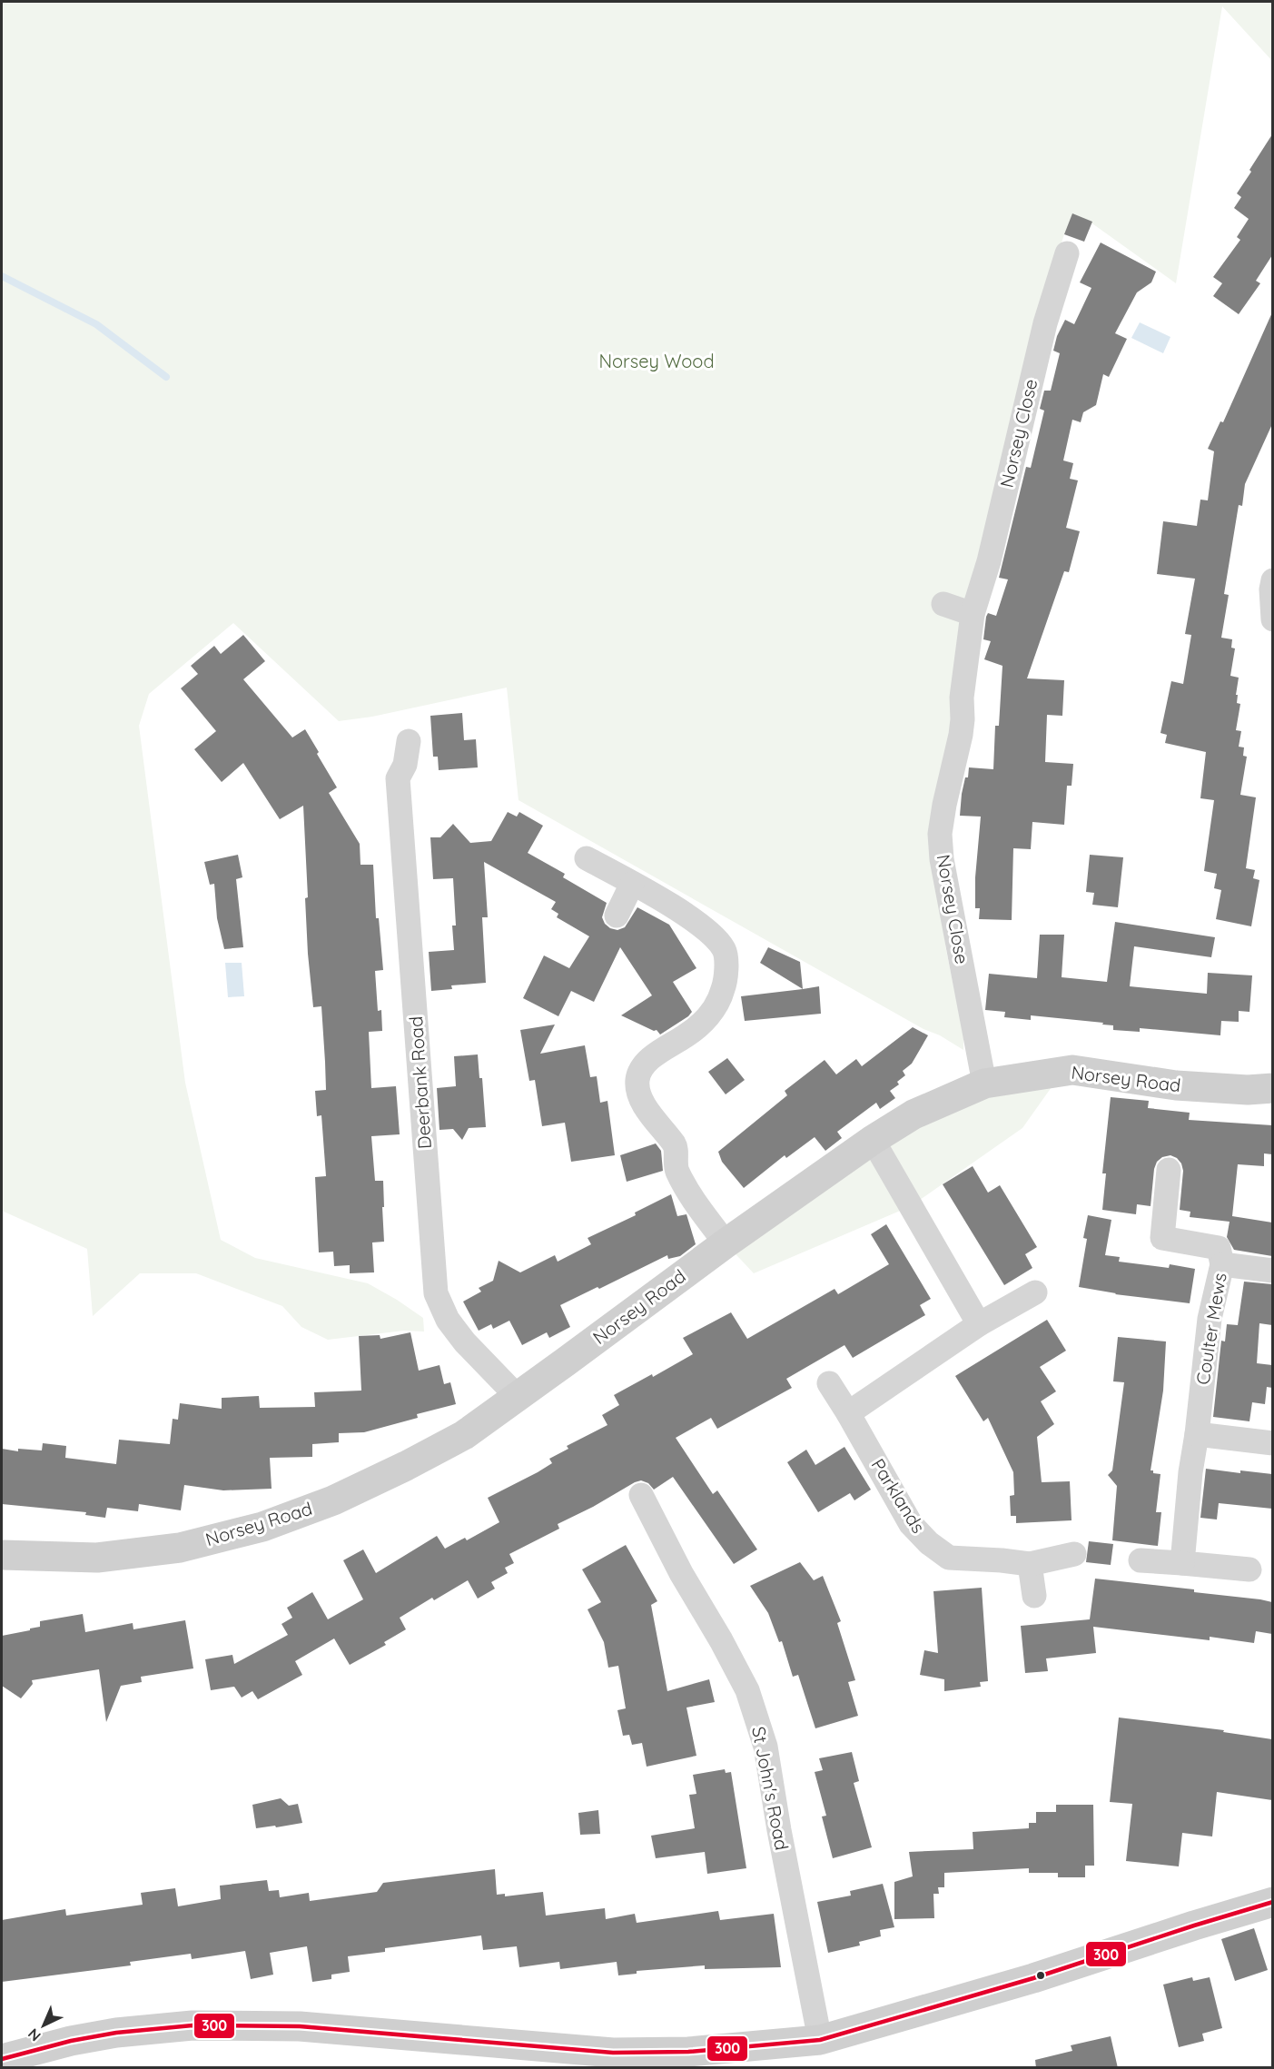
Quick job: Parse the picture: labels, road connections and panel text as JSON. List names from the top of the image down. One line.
{"streets":{"street":["Norsey Close","Norsey Road","Deerbank Road","Coulter Mews","Parklands","St John's Road"]},"crossings":[["Norsey Close","Norsey Road"],["Norsey Road","Deerbank Road"]],"parks":["Norsey Wood"],"lines":["transit line 300"],"north":"bottom left"}
